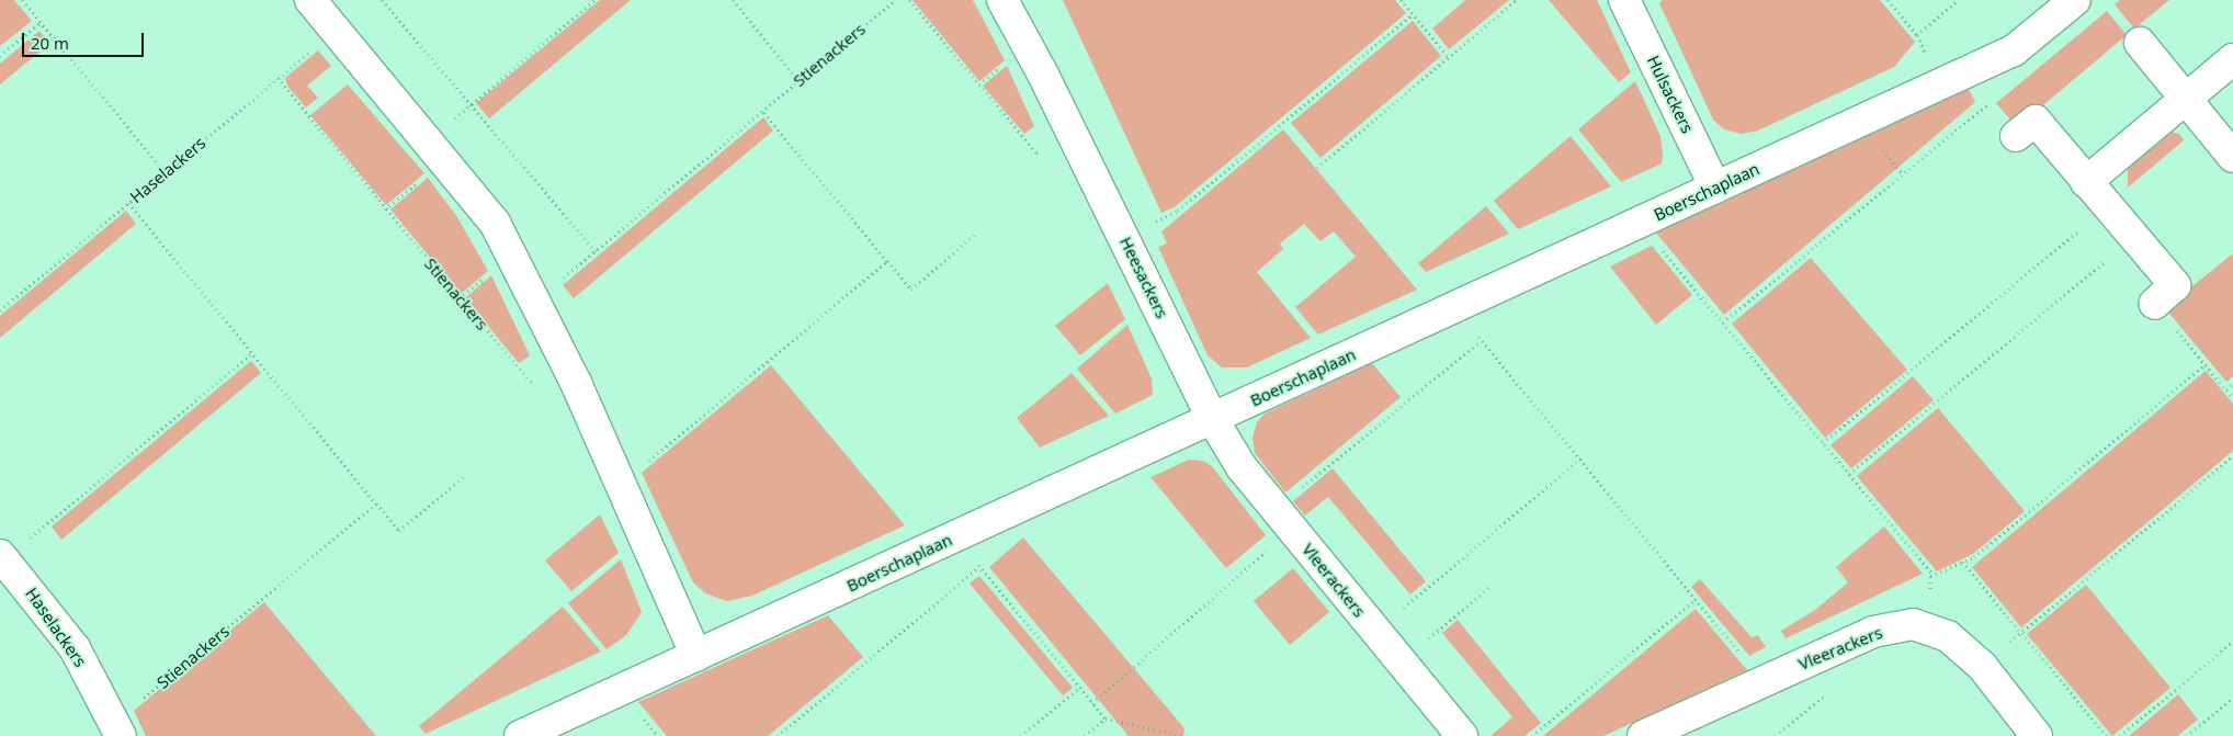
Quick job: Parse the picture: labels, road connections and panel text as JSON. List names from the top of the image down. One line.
{"streets":{"street":["Hulsackers","Haselackers","Boerschaplaan","Heesackers","Vleerackers"],"path":["Stienackers"]},"crossings":[["Stienackers","Haselackers"],["Hulsackers","Boerschaplaan"],["Boerschaplaan","Heesackers"],["Boerschaplaan","Vleerackers"],["Heesackers","Vleerackers"]],"scale_bar":"20 m"}
